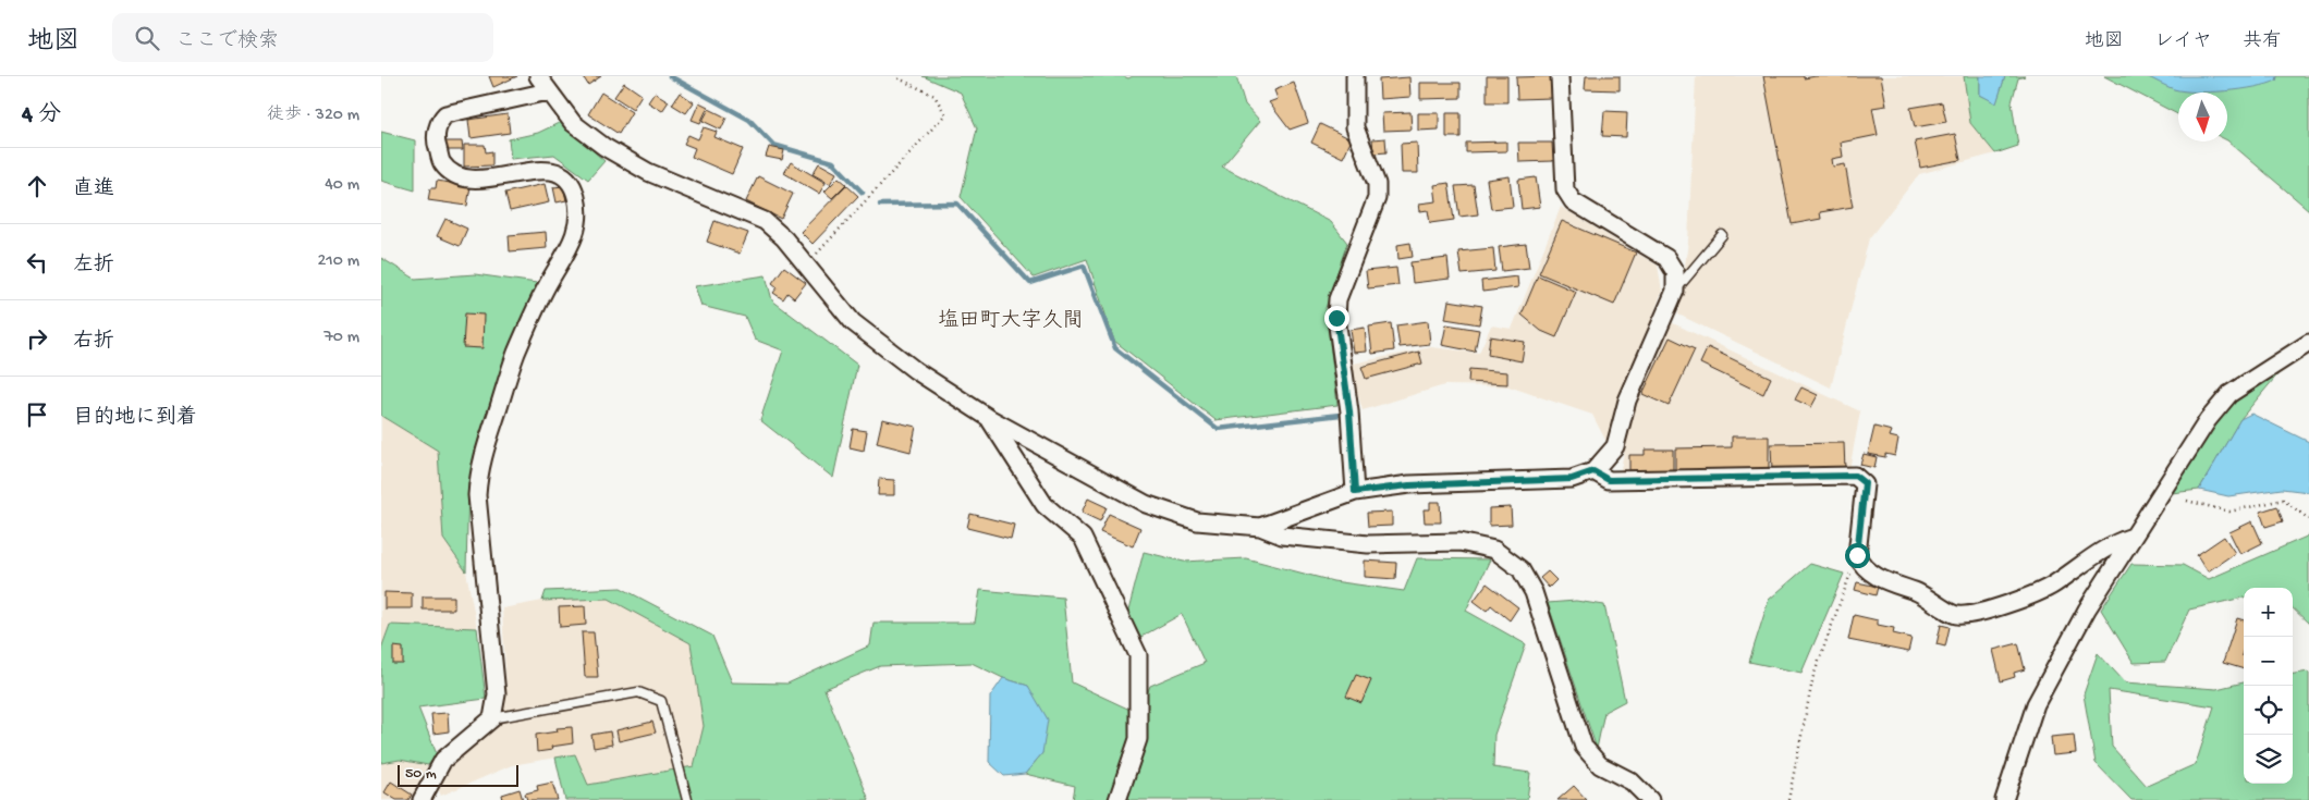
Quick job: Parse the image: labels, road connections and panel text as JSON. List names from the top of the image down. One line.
{"districts":["塩田町大字久間"],"scale_bar":"50 m","north":"bottom","page":{"header":"地図","search":"ここで検索","nav":["地図","レイヤ","共有"],"heading":["4 分","徒歩 · 320 m"],"list":[["直進","40 m"],["左折","210 m"],["右折","70 m"],"目的地に到着"],"map_buttons":["+","−"],"scale":"50 m"}}
